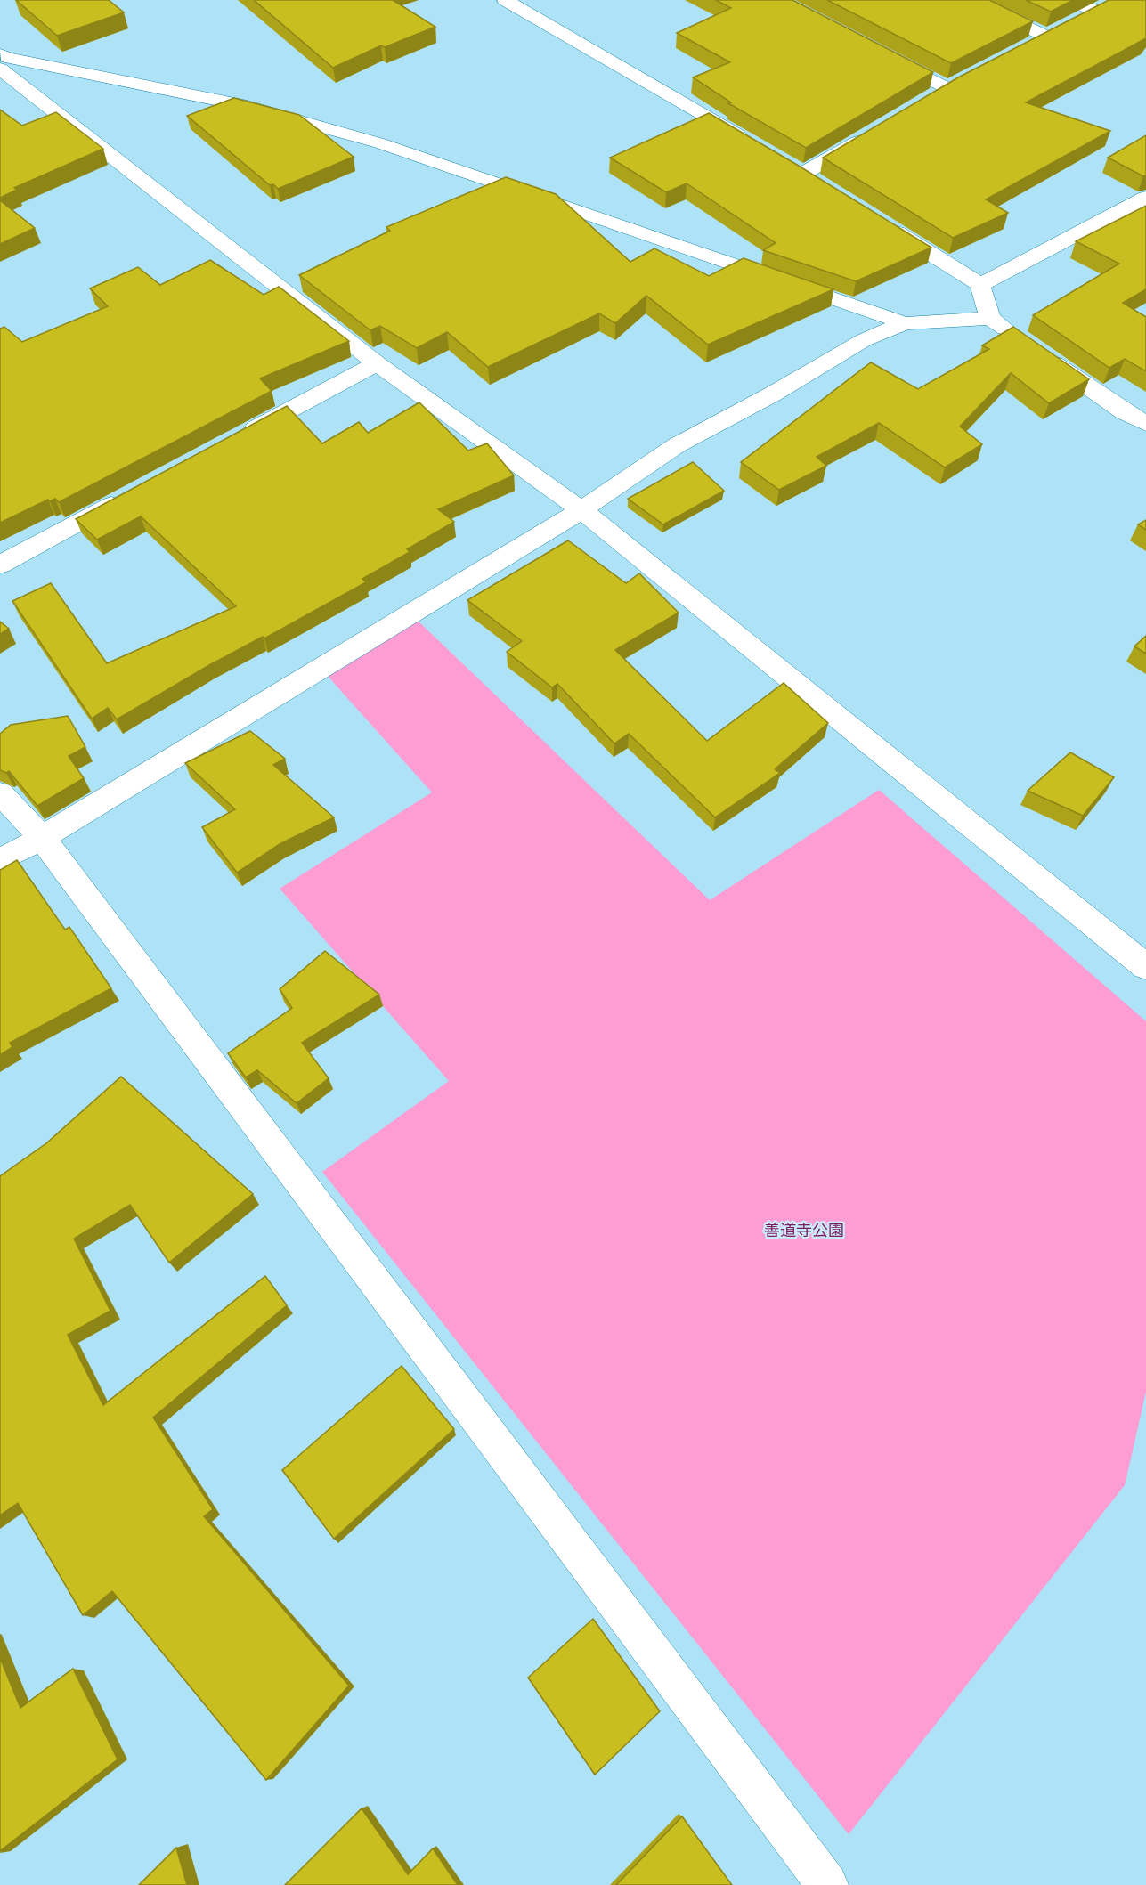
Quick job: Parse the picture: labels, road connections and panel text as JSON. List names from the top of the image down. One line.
{"parks":["善道寺公園"]}
